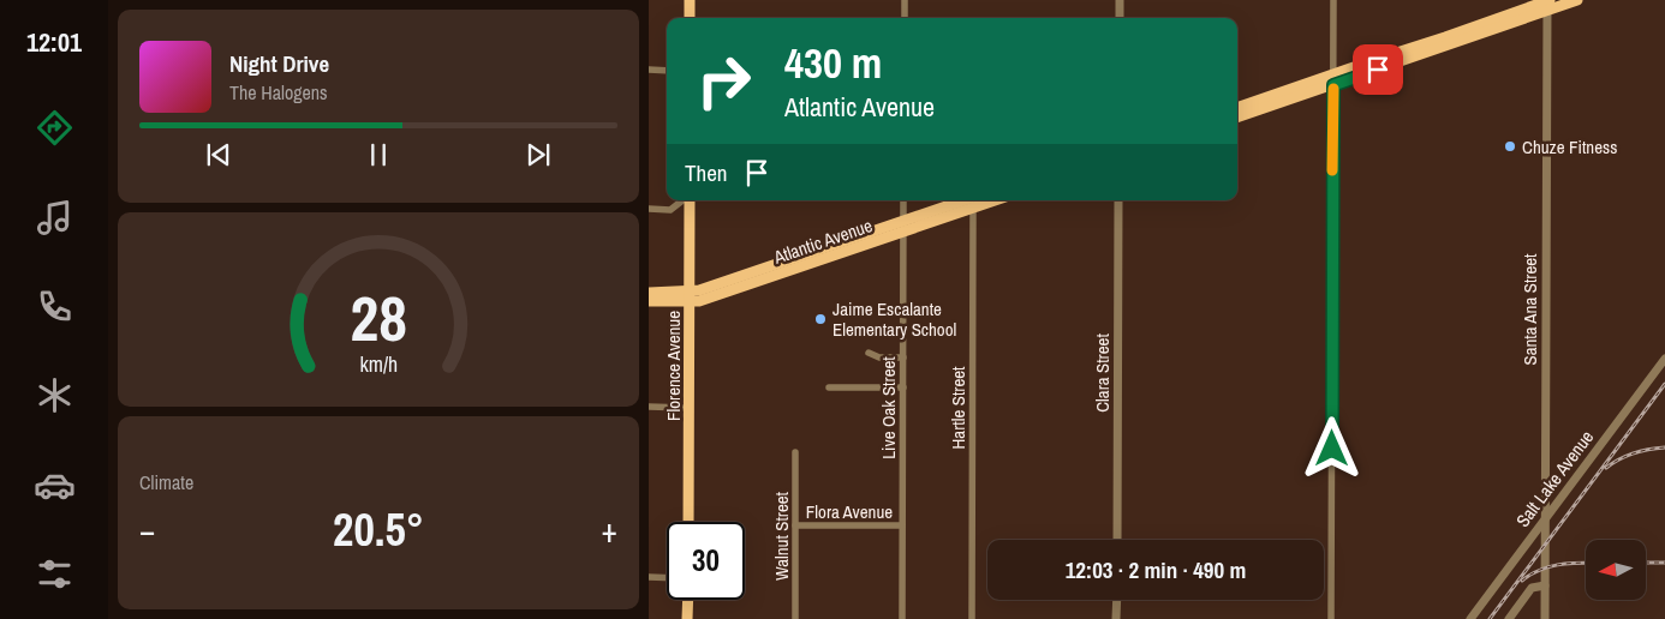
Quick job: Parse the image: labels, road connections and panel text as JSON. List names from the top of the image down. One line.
{"streets":{"main road":["Atlantic Avenue","Florence Avenue"],"street":["Santa Ana Street","Clara Street","Live Oak Street","Hartle Street","Salt Lake Avenue","Flora Avenue","Walnut Street"]},"crossings":[["Atlantic Avenue","Florence Avenue"],["Atlantic Avenue","Live Oak Street"],["Atlantic Avenue","Hartle Street"],["Santa Ana Street","Salt Lake Avenue"],["Live Oak Street","Flora Avenue"],["Flora Avenue","Walnut Street"]],"places":["Chuze Fitness","Jaime Escalante Elementary School"],"north":"left","page":{"tabs":"12:01","turn":["430 m","Atlantic Avenue"],"song":["Night Drive","The Halogens"],"then":"Then","tile":"Climate","heat":["−","20.5°","+"],"limit":"30","trip":"12:03 · 2 min · 490 m","gauge":["28","km/h"]}}
